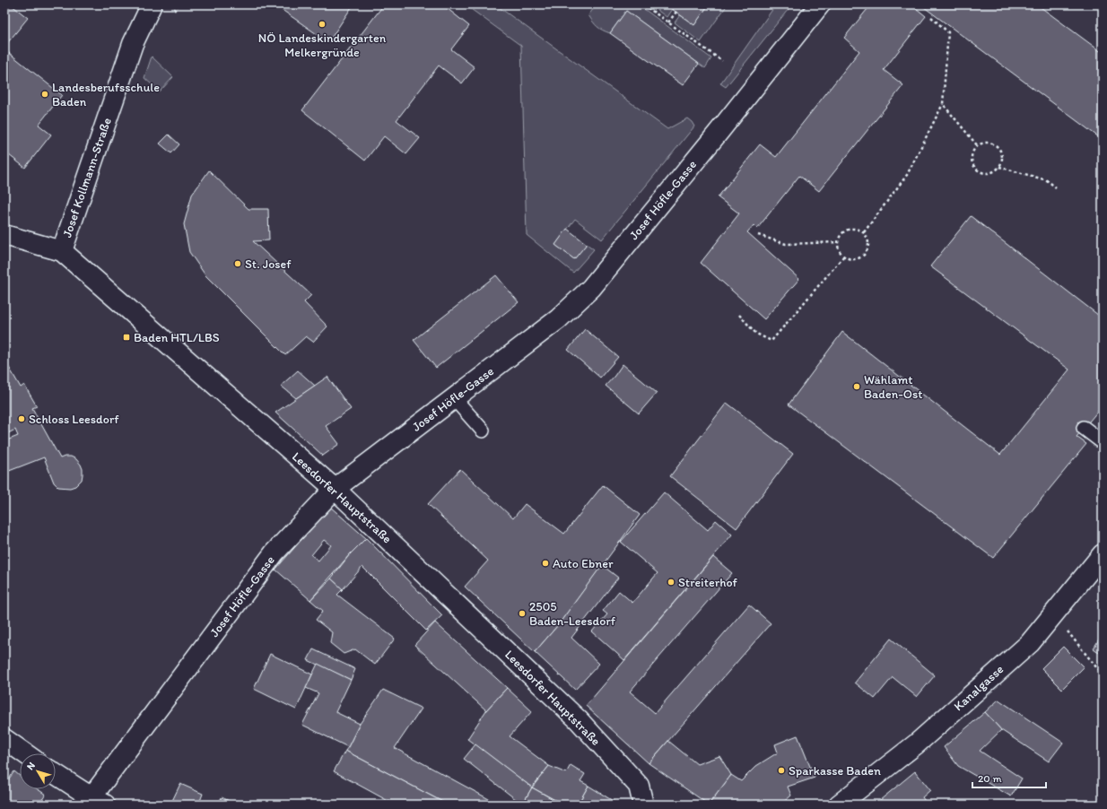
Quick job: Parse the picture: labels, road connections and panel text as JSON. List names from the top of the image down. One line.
{"streets":{"street":["Josef Kollmann-Straße","Josef Höfle-Gasse","Leesdorfer Hauptstraße","Kanalgasse"]},"crossings":[["Josef Kollmann-Straße","Leesdorfer Hauptstraße"],["Josef Höfle-Gasse","Leesdorfer Hauptstraße"]],"places":{"other":["NÖ Landeskindergarten Melkergründe","Landesberufsschule Baden","St. Josef","Wählamt Baden-Ost","Schloss Leesdorf","Auto Ebner","Streiterhof","2505 Baden-Leesdorf","Sparkasse Baden"],"transit":["Baden HTL/LBS"]},"scale_bar":"20 m","north":"top left"}
